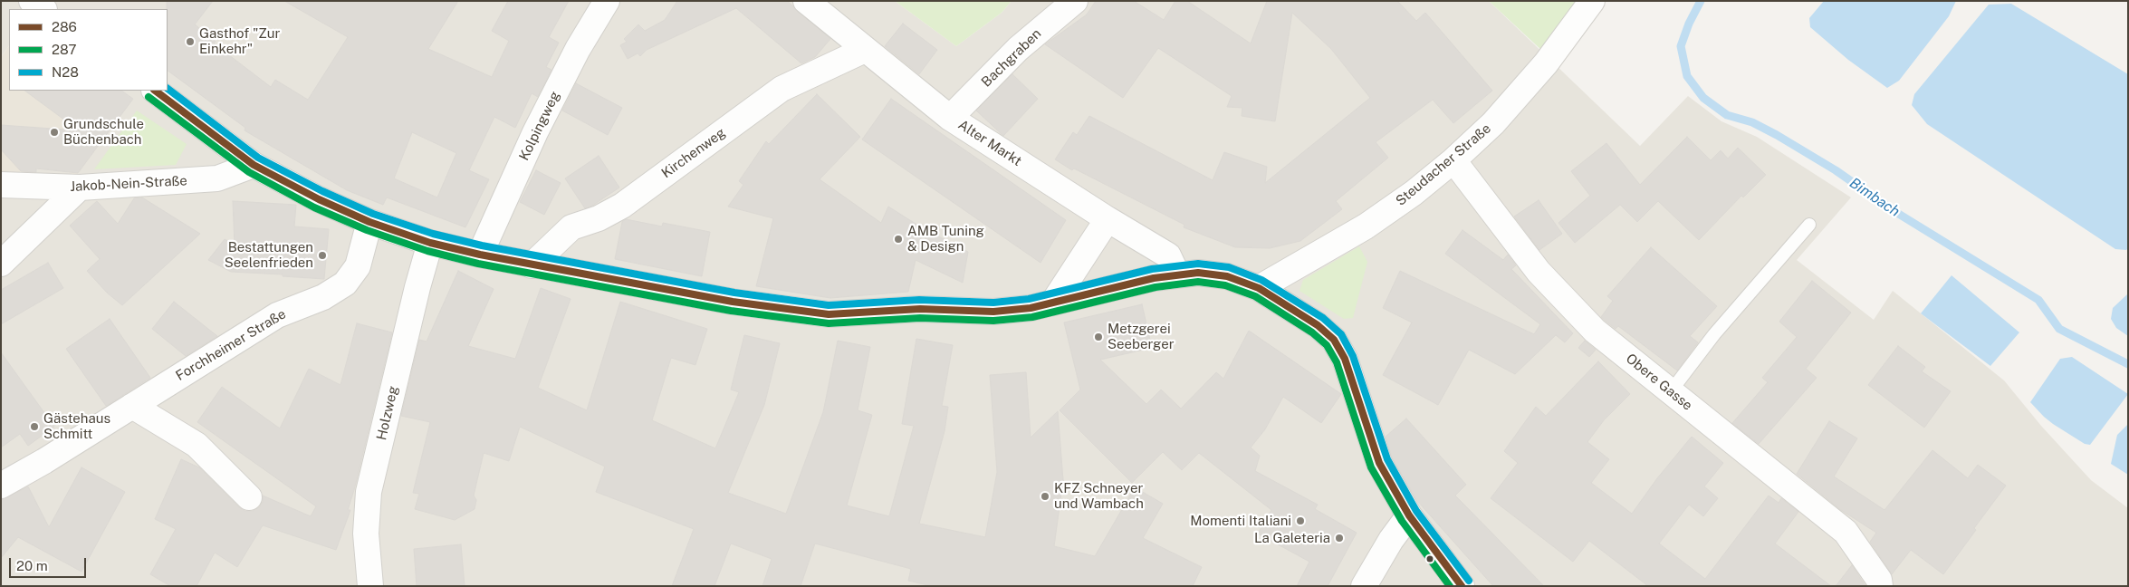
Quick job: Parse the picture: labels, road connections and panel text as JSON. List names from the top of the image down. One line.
{"streets":{"street":["Bachgraben","Kolpingweg","Alter Markt","Kirchenweg","Steudacher Straße","Jakob-Nein-Straße","Forchheimer Straße","Obere Gasse","Holzweg"]},"crossings":[["Bachgraben","Alter Markt"],["Alter Markt","Kirchenweg"],["Steudacher Straße","Obere Gasse"]],"water":["Bimbach"],"places":["Gasthof \"Zur Einkehr\"","Grundschule Büchenbach","AMB Tuning & Design","Bestattungen Seelenfrieden","Metzgerei Seeberger","Gästehaus Schmitt","KFZ Schneyer und Wambach","Momenti Italiani","La Galeteria"],"lines":["transit line N28","transit line 286","transit line 287"],"legend":["286","287","N28"],"scale_bar":"20 m"}
